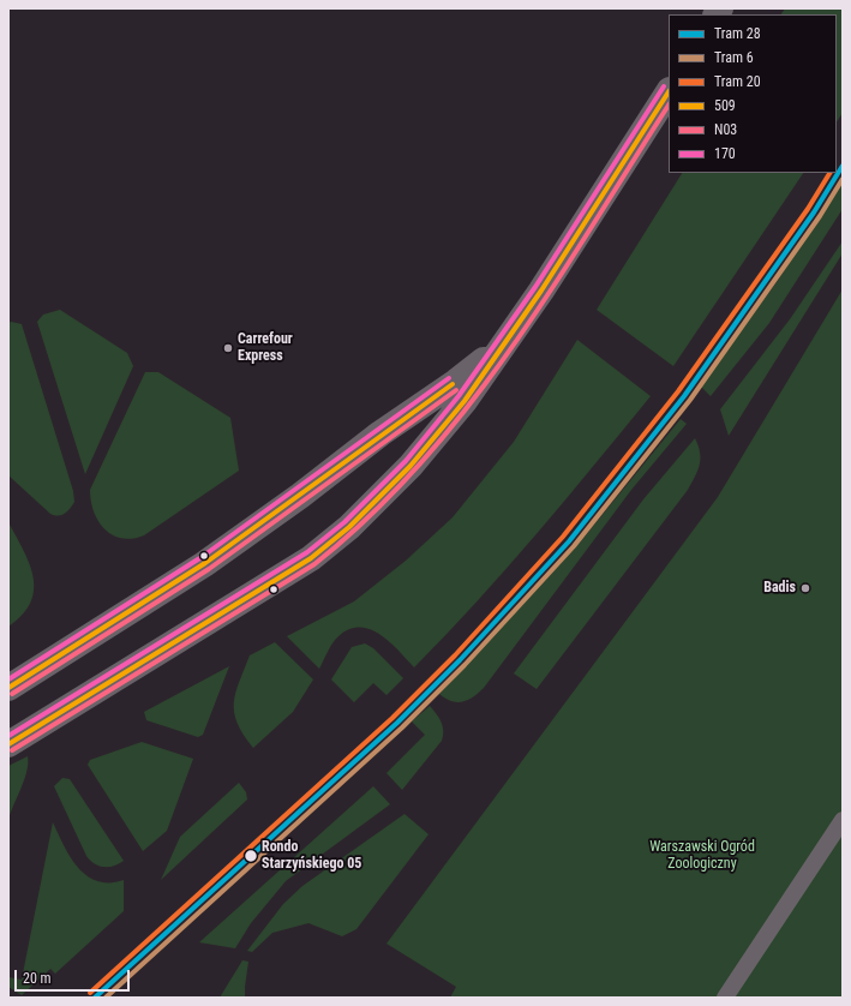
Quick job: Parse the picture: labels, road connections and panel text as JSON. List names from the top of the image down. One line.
{"parks":["Warszawski Ogród Zoologiczny"],"places":["Carrefour Express","Badis","Rondo Starzyńskiego 05"],"lines":["transit line 170","transit line 509","transit line N03","tram line 28","tram line 20","tram line 6"],"legend":["Tram 28","Tram 6","Tram 20","509","N03","170"],"scale_bar":"20 m"}
